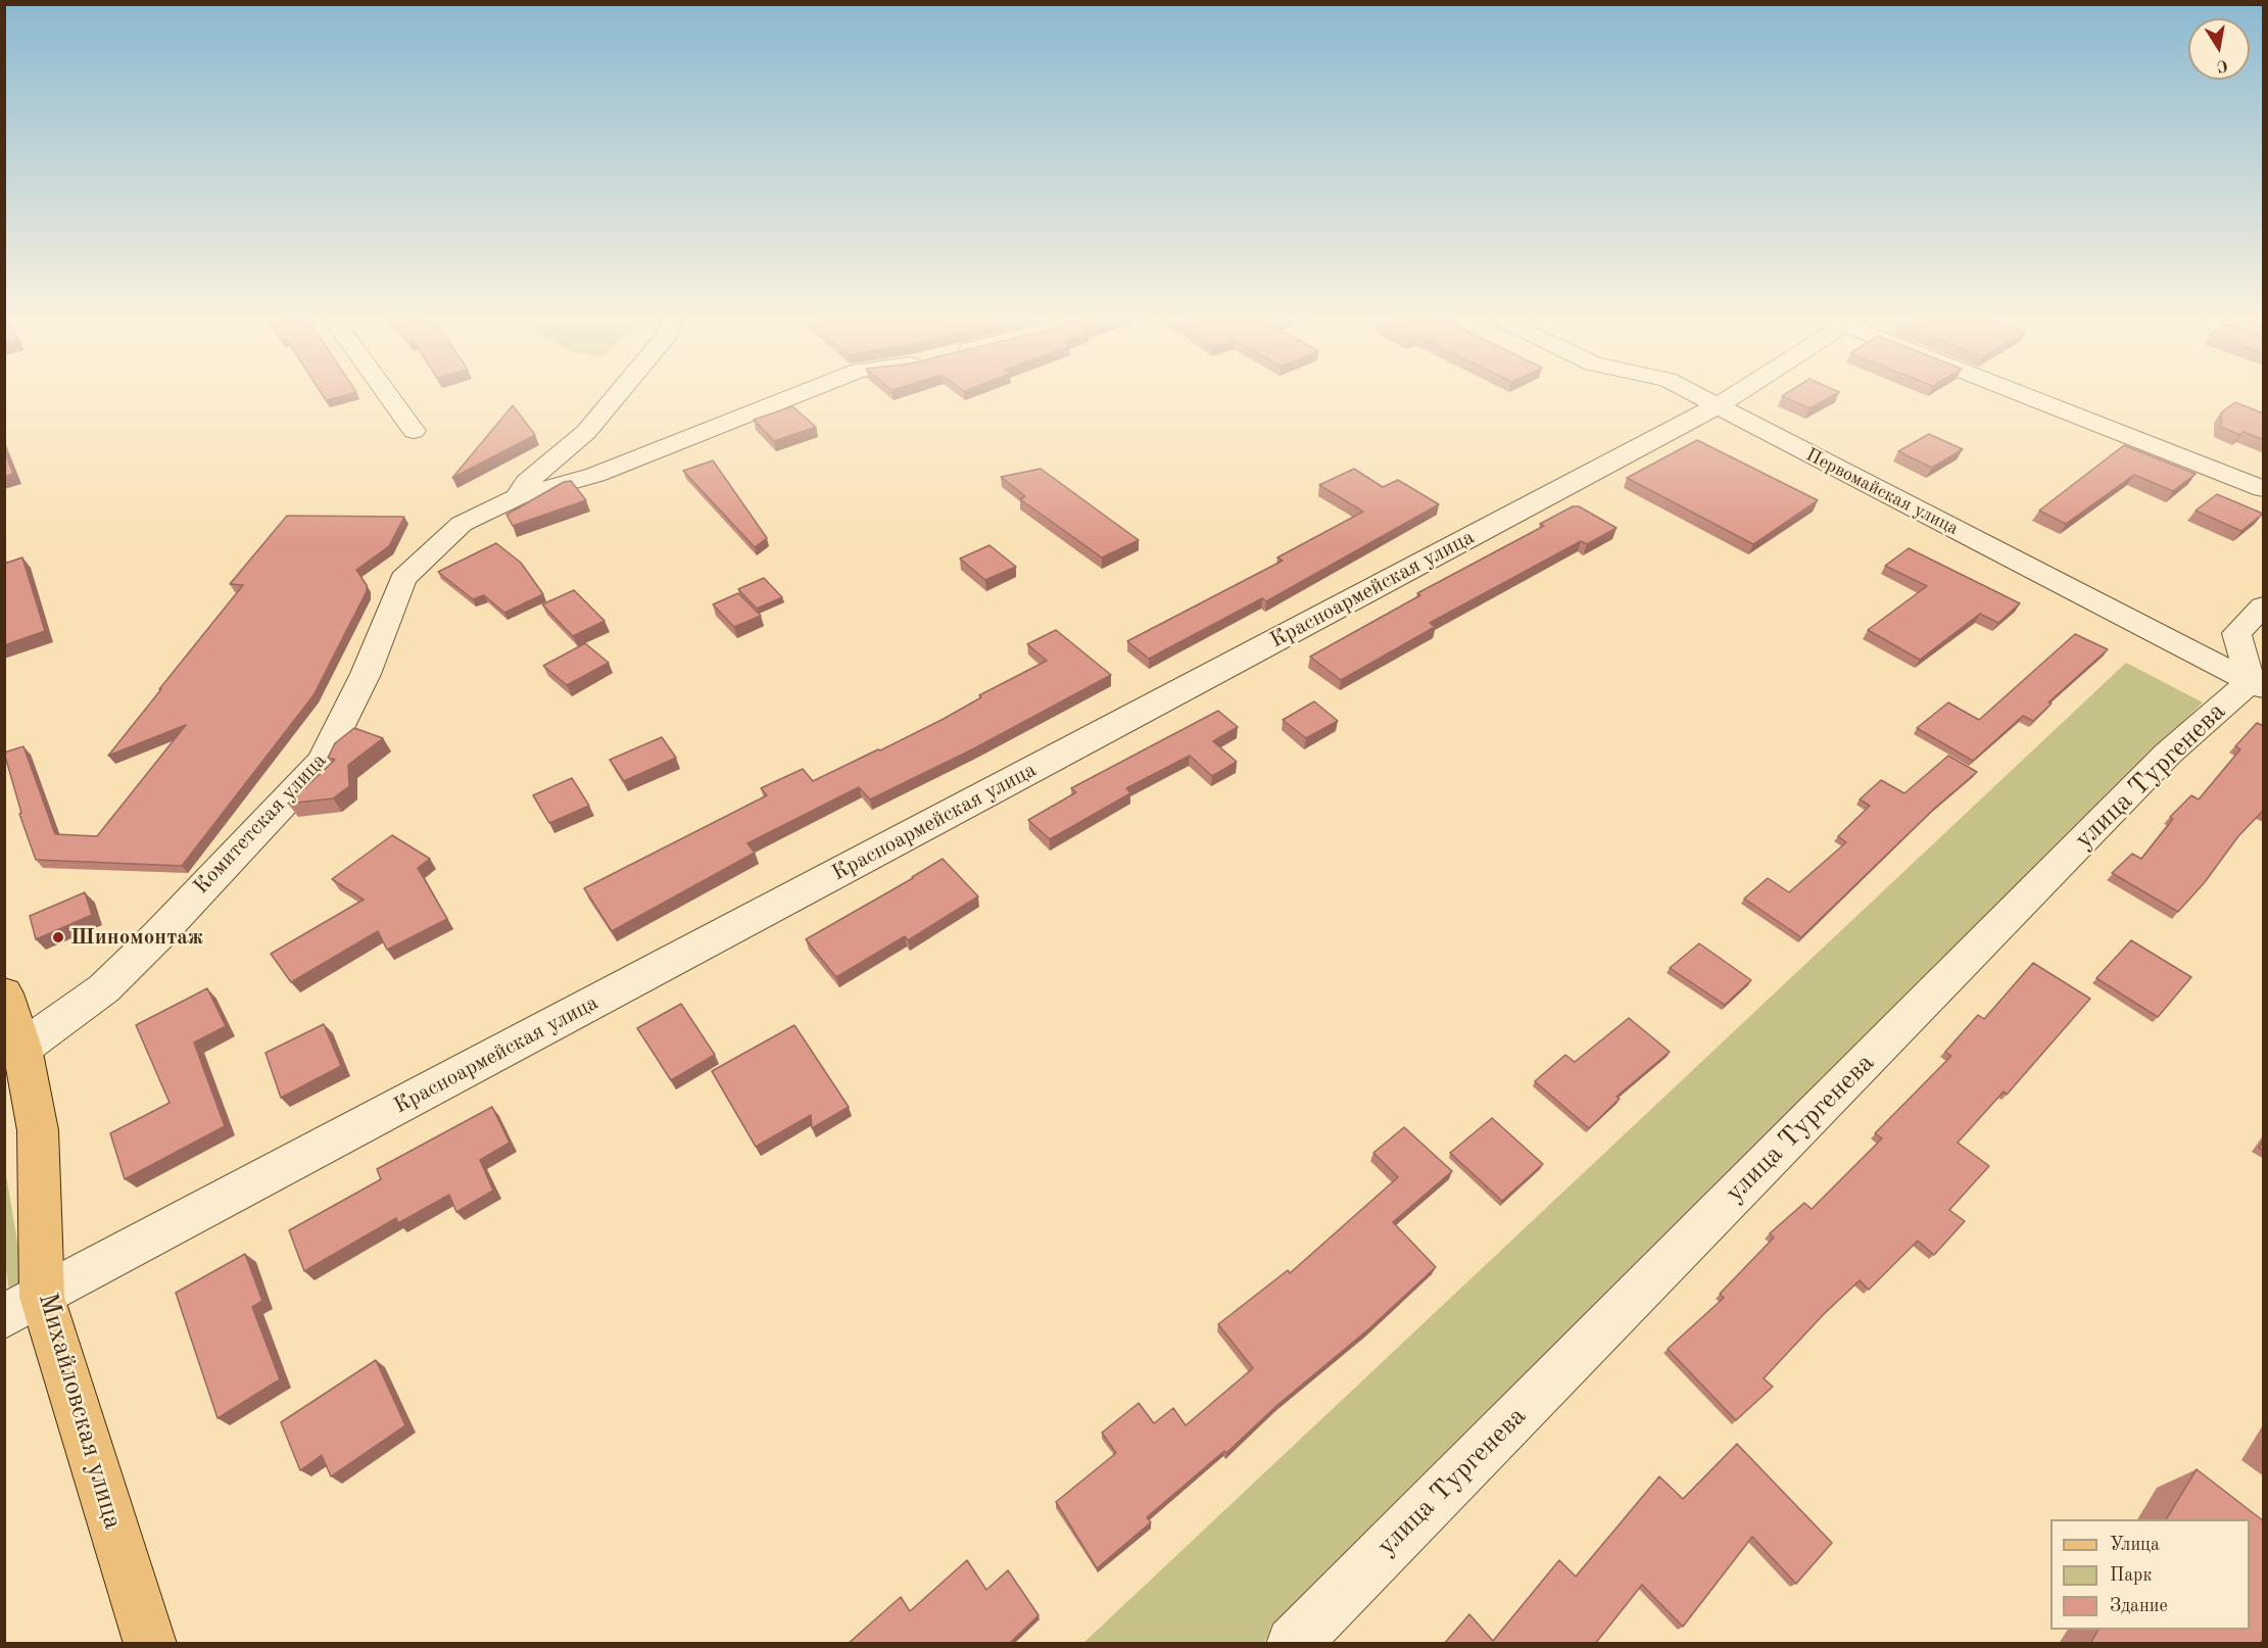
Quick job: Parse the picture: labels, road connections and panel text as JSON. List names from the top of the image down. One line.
{"streets":{"main road":["Михайловская улица"],"street":["Первомайская улица","Красноармейская улица","улица Тургенева","Комитетская улица"]},"crossings":[["Первомайская улица","Красноармейская улица"],["Первомайская улица","улица Тургенева"],["Красноармейская улица","Михайловская улица"],["Комитетская улица","Михайловская улица"]],"places":["Шиномонтаж"],"legend":["Улица","Парк","Здание"],"north":"bottom"}
